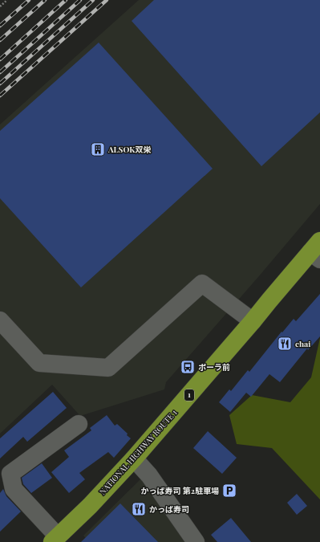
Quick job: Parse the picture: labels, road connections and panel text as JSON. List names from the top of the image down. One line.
{"streets":{"highway":["1","NATIONAL HIGHWAY ROUTE 1"]},"places":{"building":["ALSOK双栄"],"restaurant":["chai","かっぱ寿司"],"bus stop":["ポーラ前"],"parking":["かっぱ寿司 第2駐車場"]}}
